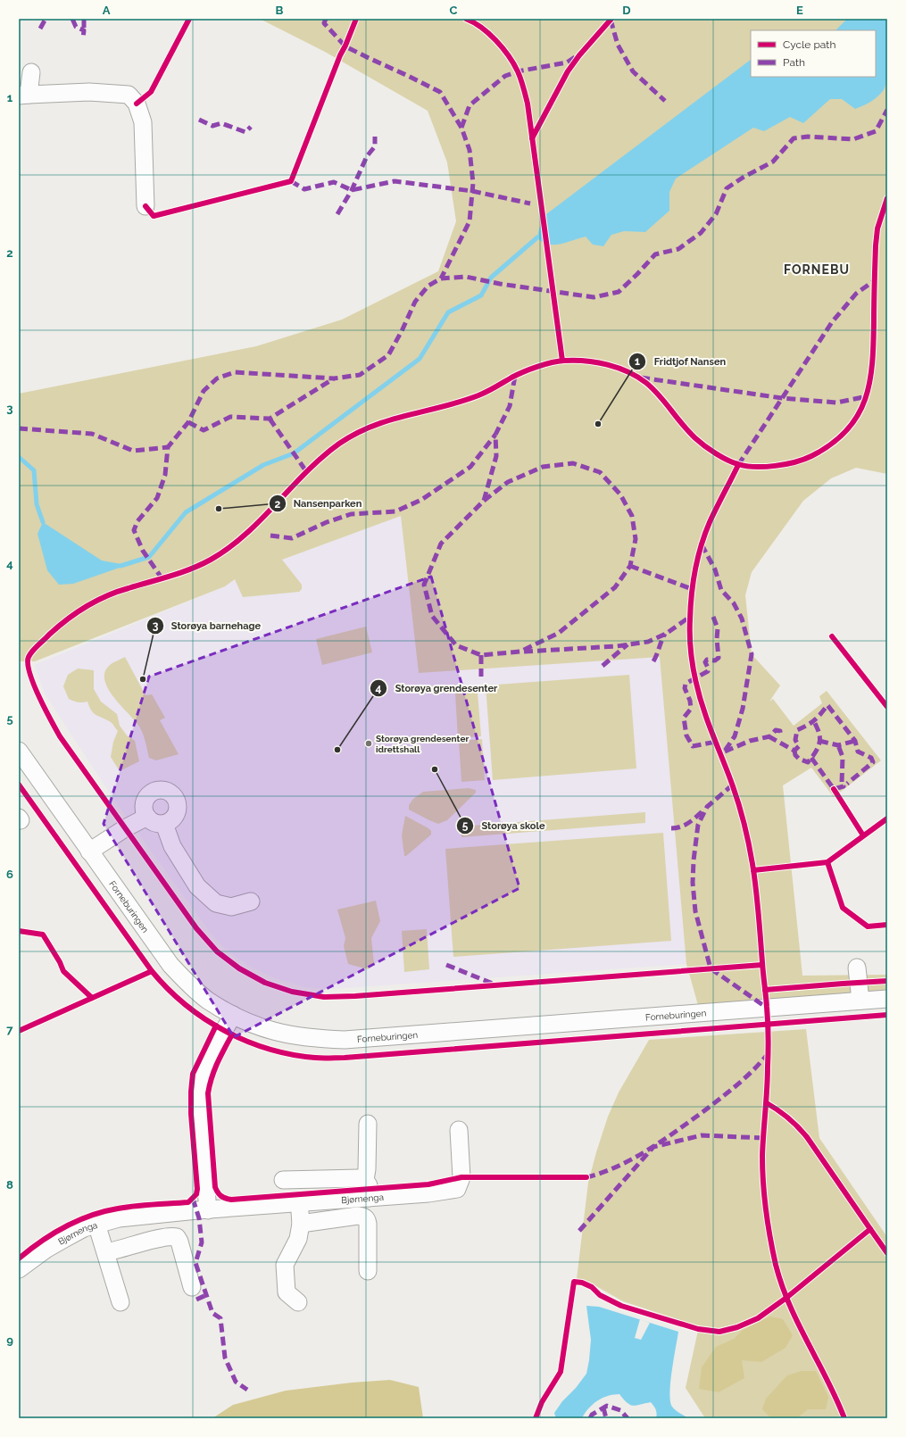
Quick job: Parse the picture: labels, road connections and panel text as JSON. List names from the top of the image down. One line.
{"streets":{"street":["Forneburingen","Bjørnenga"]},"districts":["FORNEBU"],"places":["Fridtjof Nansen","Nansenparken","Storøya barnehage","Storøya grendesenter idrettshall","Storøya grendesenter","Storøya skole"],"legend":["Cycle path","Path"],"grid":{"columns":["A","B","C","D","E"],"rows":["1","2","3","4","5","6","7","8","9"]}}
